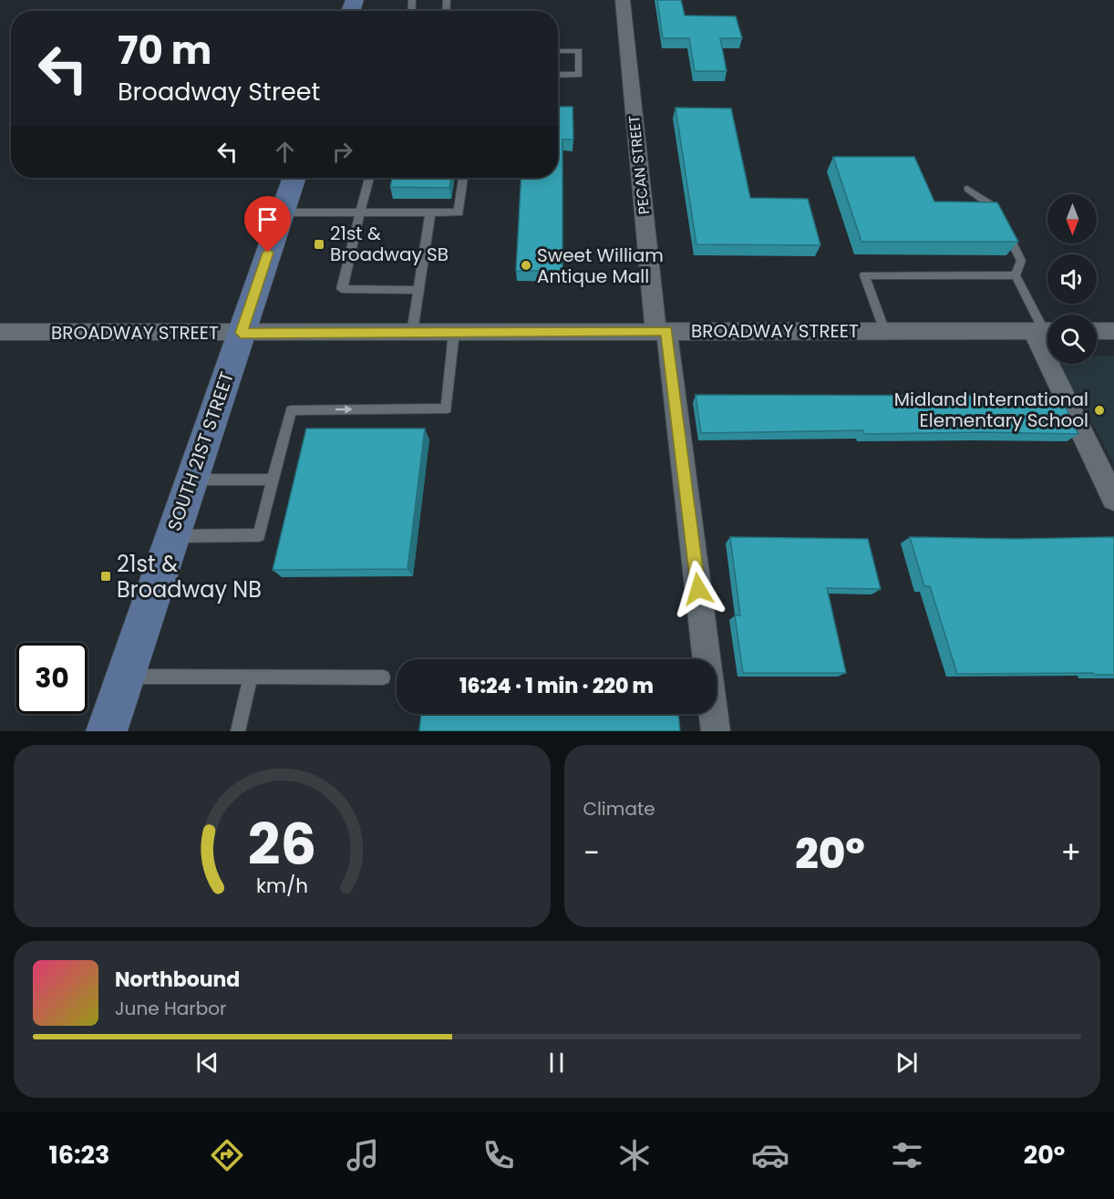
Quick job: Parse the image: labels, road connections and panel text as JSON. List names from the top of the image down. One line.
{"streets":{"main road":["SOUTH 21ST STREET"],"street":["PECAN STREET","BROADWAY STREET"]},"crossings":[["PECAN STREET","BROADWAY STREET"],["BROADWAY STREET","SOUTH 21ST STREET"]],"places":{"transit":["21st & Broadway SB","21st & Broadway NB"],"other":["Sweet William Antique Mall","Midland International Elementary School"]},"north":"bottom","page":{"turn":["70 m","Broadway Street"],"limit":"30","trip":"16:24 · 1 min · 220 m","tile":"Climate","heat":["−","20°","+"],"song":["Northbound","June Harbor"],"tabs":["16:23","20°"],"gauge":["26","km/h"]}}
